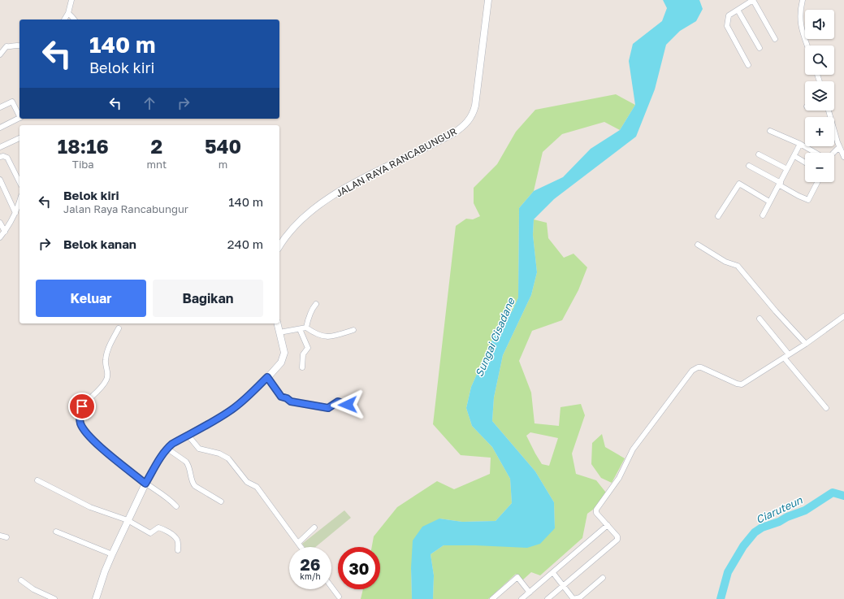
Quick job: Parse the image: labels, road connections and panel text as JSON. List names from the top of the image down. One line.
{"streets":{"main road":["JALAN RAYA RANCABUNGUR"]},"water":["Sungai Cisadane","Ciaruteun"],"page":{"map_buttons":["+","−"],"turn":["140 m","Belok kiri"],"eta":["18:16","Tiba","2","mnt","540","m"],"list":[{"name":"Belok kiri","note":"Jalan Raya Rancabungur","value":"140 m"},{"name":"Belok kanan","value":"240 m"}],"buttons":["Keluar","Bagikan"],"speed":"26 km/h","limit":"30"}}
